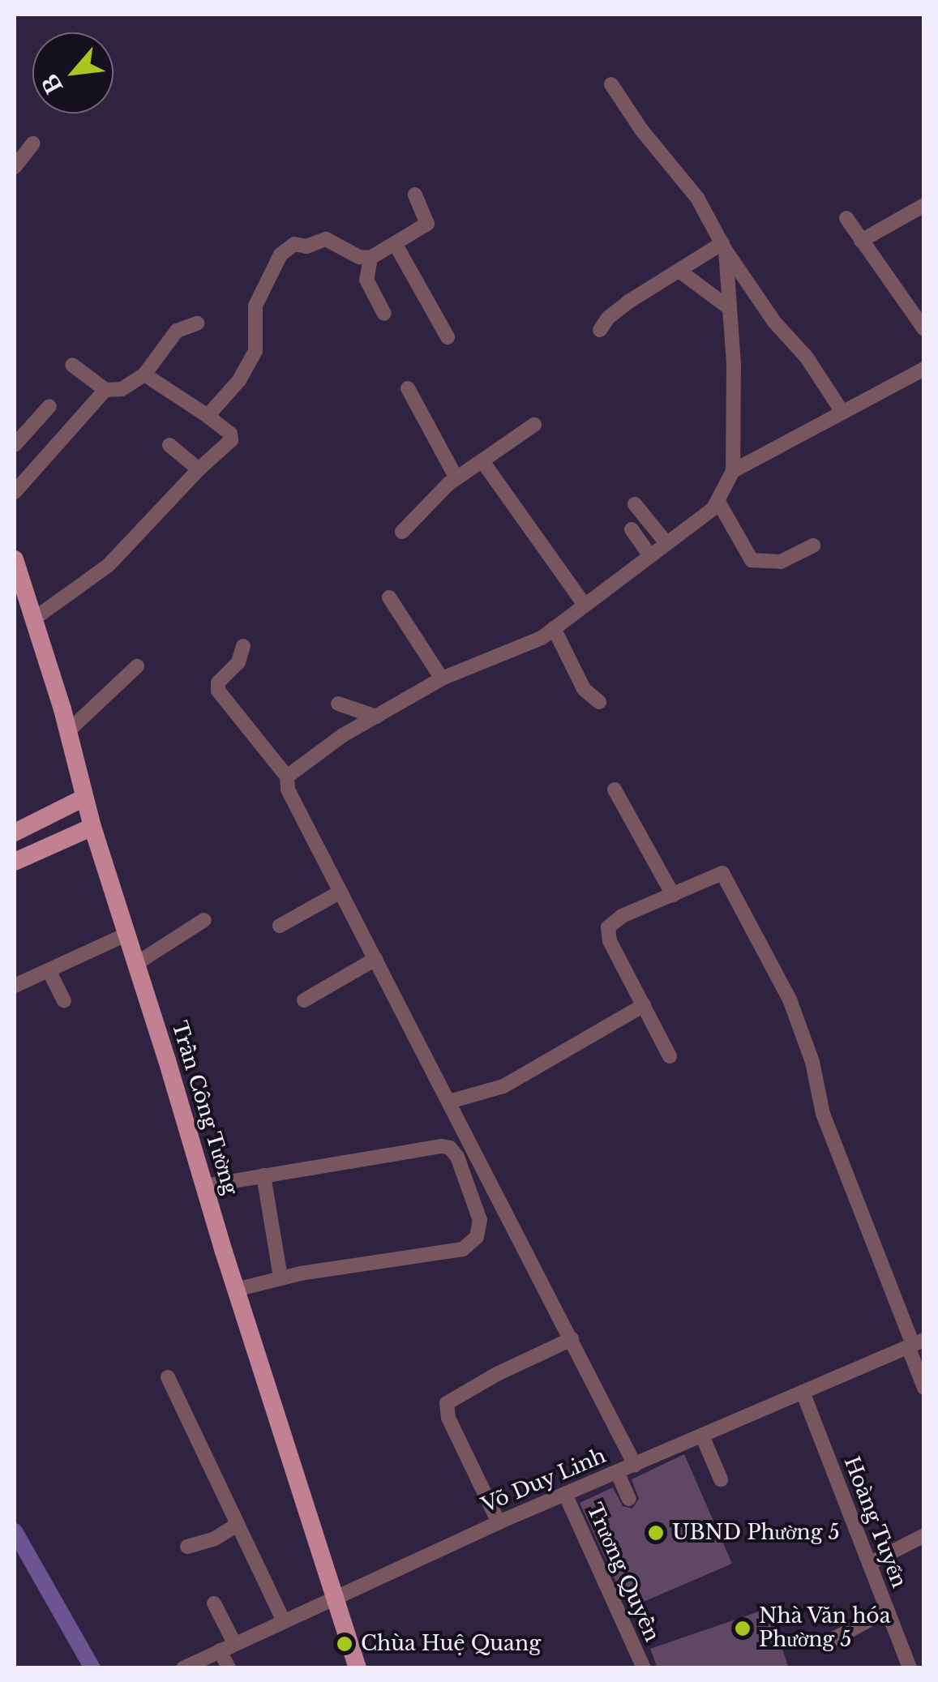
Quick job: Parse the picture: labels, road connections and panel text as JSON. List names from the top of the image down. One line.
{"streets":{"main road":["Trần Công Tường"],"street":["Võ Duy Linh","Hoàng Tuyển","Trương Quyền"]},"crossings":[["Trần Công Tường","Võ Duy Linh"],["Võ Duy Linh","Hoàng Tuyển"],["Võ Duy Linh","Trương Quyền"]],"places":["UBND Phường 5","Nhà Văn hóa Phường 5","Chùa Huệ Quang"],"north":"bottom left"}
